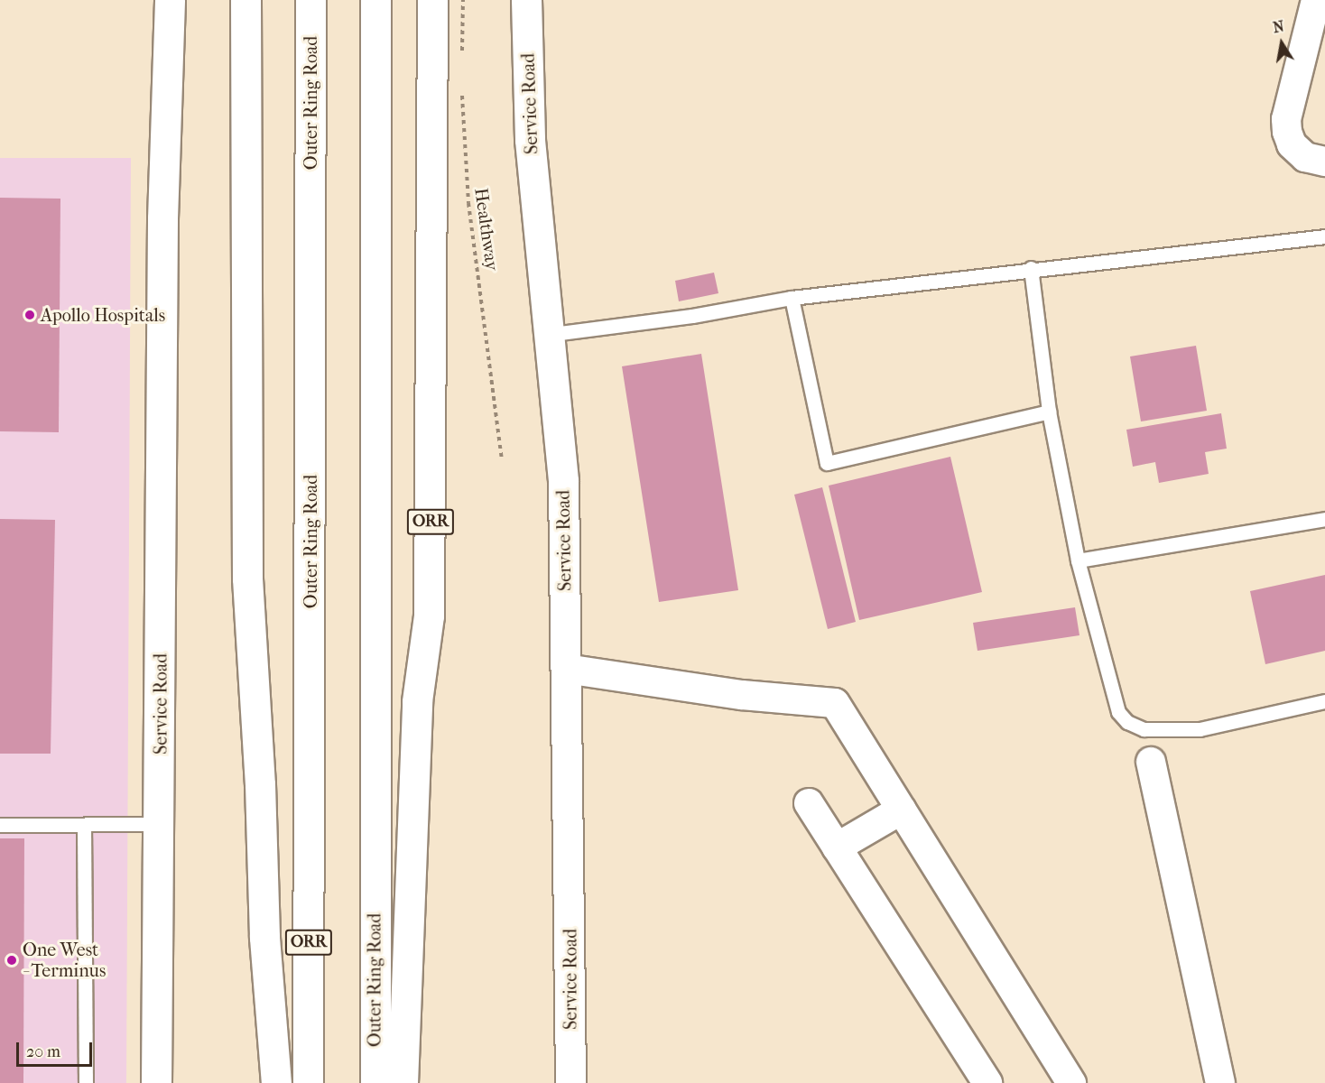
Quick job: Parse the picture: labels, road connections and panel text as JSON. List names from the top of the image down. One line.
{"streets":{"main road":["Outer Ring Road","Service Road","ORR"],"path":["Healthway"]},"places":["Apollo Hospitals","One West - Terminus"],"scale_bar":"20 m","north":"top"}
